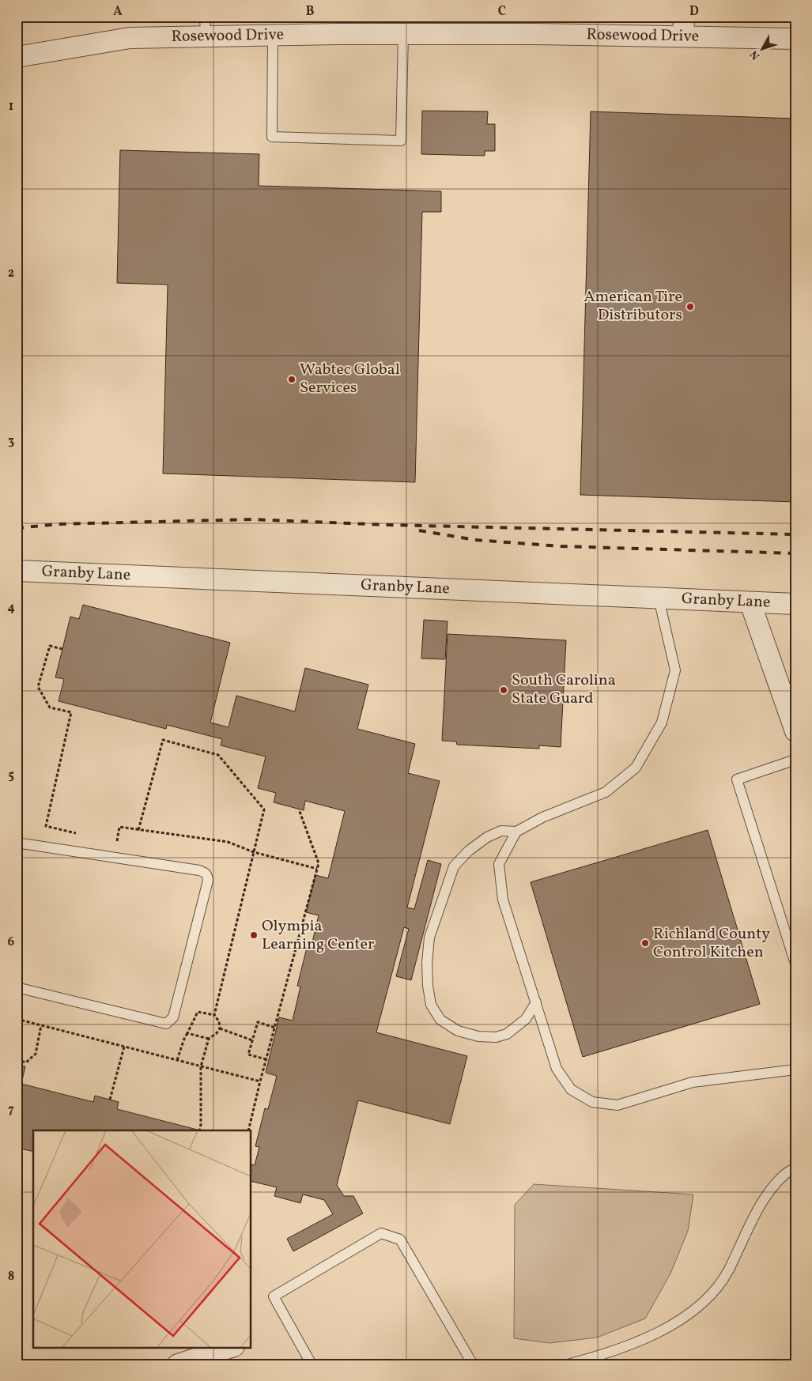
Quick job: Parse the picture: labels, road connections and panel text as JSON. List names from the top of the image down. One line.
{"streets":{"street":["Rosewood Drive","Granby Lane"]},"places":["American Tire Distributors","Wabtec Global Services","South Carolina State Guard","Olympia Learning Center","Richland County Control Kitchen"],"north":"bottom left","grid":{"columns":["A","B","C","D"],"rows":["1","2","3","4","5","6","7","8"]}}
